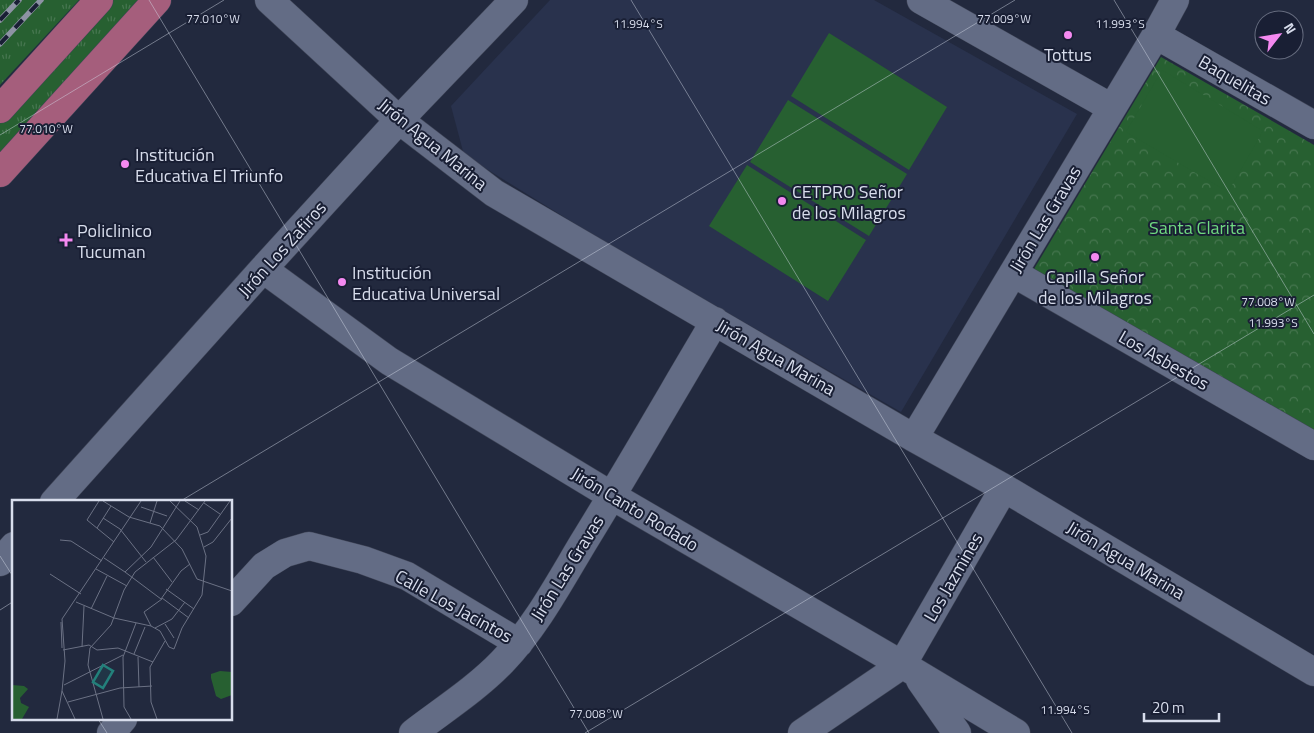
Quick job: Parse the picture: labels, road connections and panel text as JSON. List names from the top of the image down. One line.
{"streets":{"street":["Baquelitas","Jirón Agua Marina","Jirón Las Gravas","Jirón Los Zafiros","Los Asbestos","Jirón Canto Rodado","Los Jazmines","Calle Los Jacintos"]},"crossings":[["Baquelitas","Jirón Las Gravas"],["Jirón Agua Marina","Jirón Las Gravas"],["Jirón Agua Marina","Jirón Los Zafiros"],["Jirón Agua Marina","Los Jazmines"],["Jirón Las Gravas","Los Asbestos"],["Jirón Las Gravas","Jirón Canto Rodado"],["Jirón Las Gravas","Calle Los Jacintos"],["Jirón Los Zafiros","Jirón Canto Rodado"],["Jirón Canto Rodado","Los Jazmines"]],"parks":["Santa Clarita"],"places":{"other":["Tottus","Institución Educativa El Triunfo","CETPRO Señor de los Milagros","Capilla Señor de los Milagros","Institución Educativa Universal"],"health":["Policlinico Tucuman"]},"scale_bar":"20 m","north":"top right","coordinates":["77.010°W","77.009°W","11.993°S","11.994°S","77.008°W"]}
